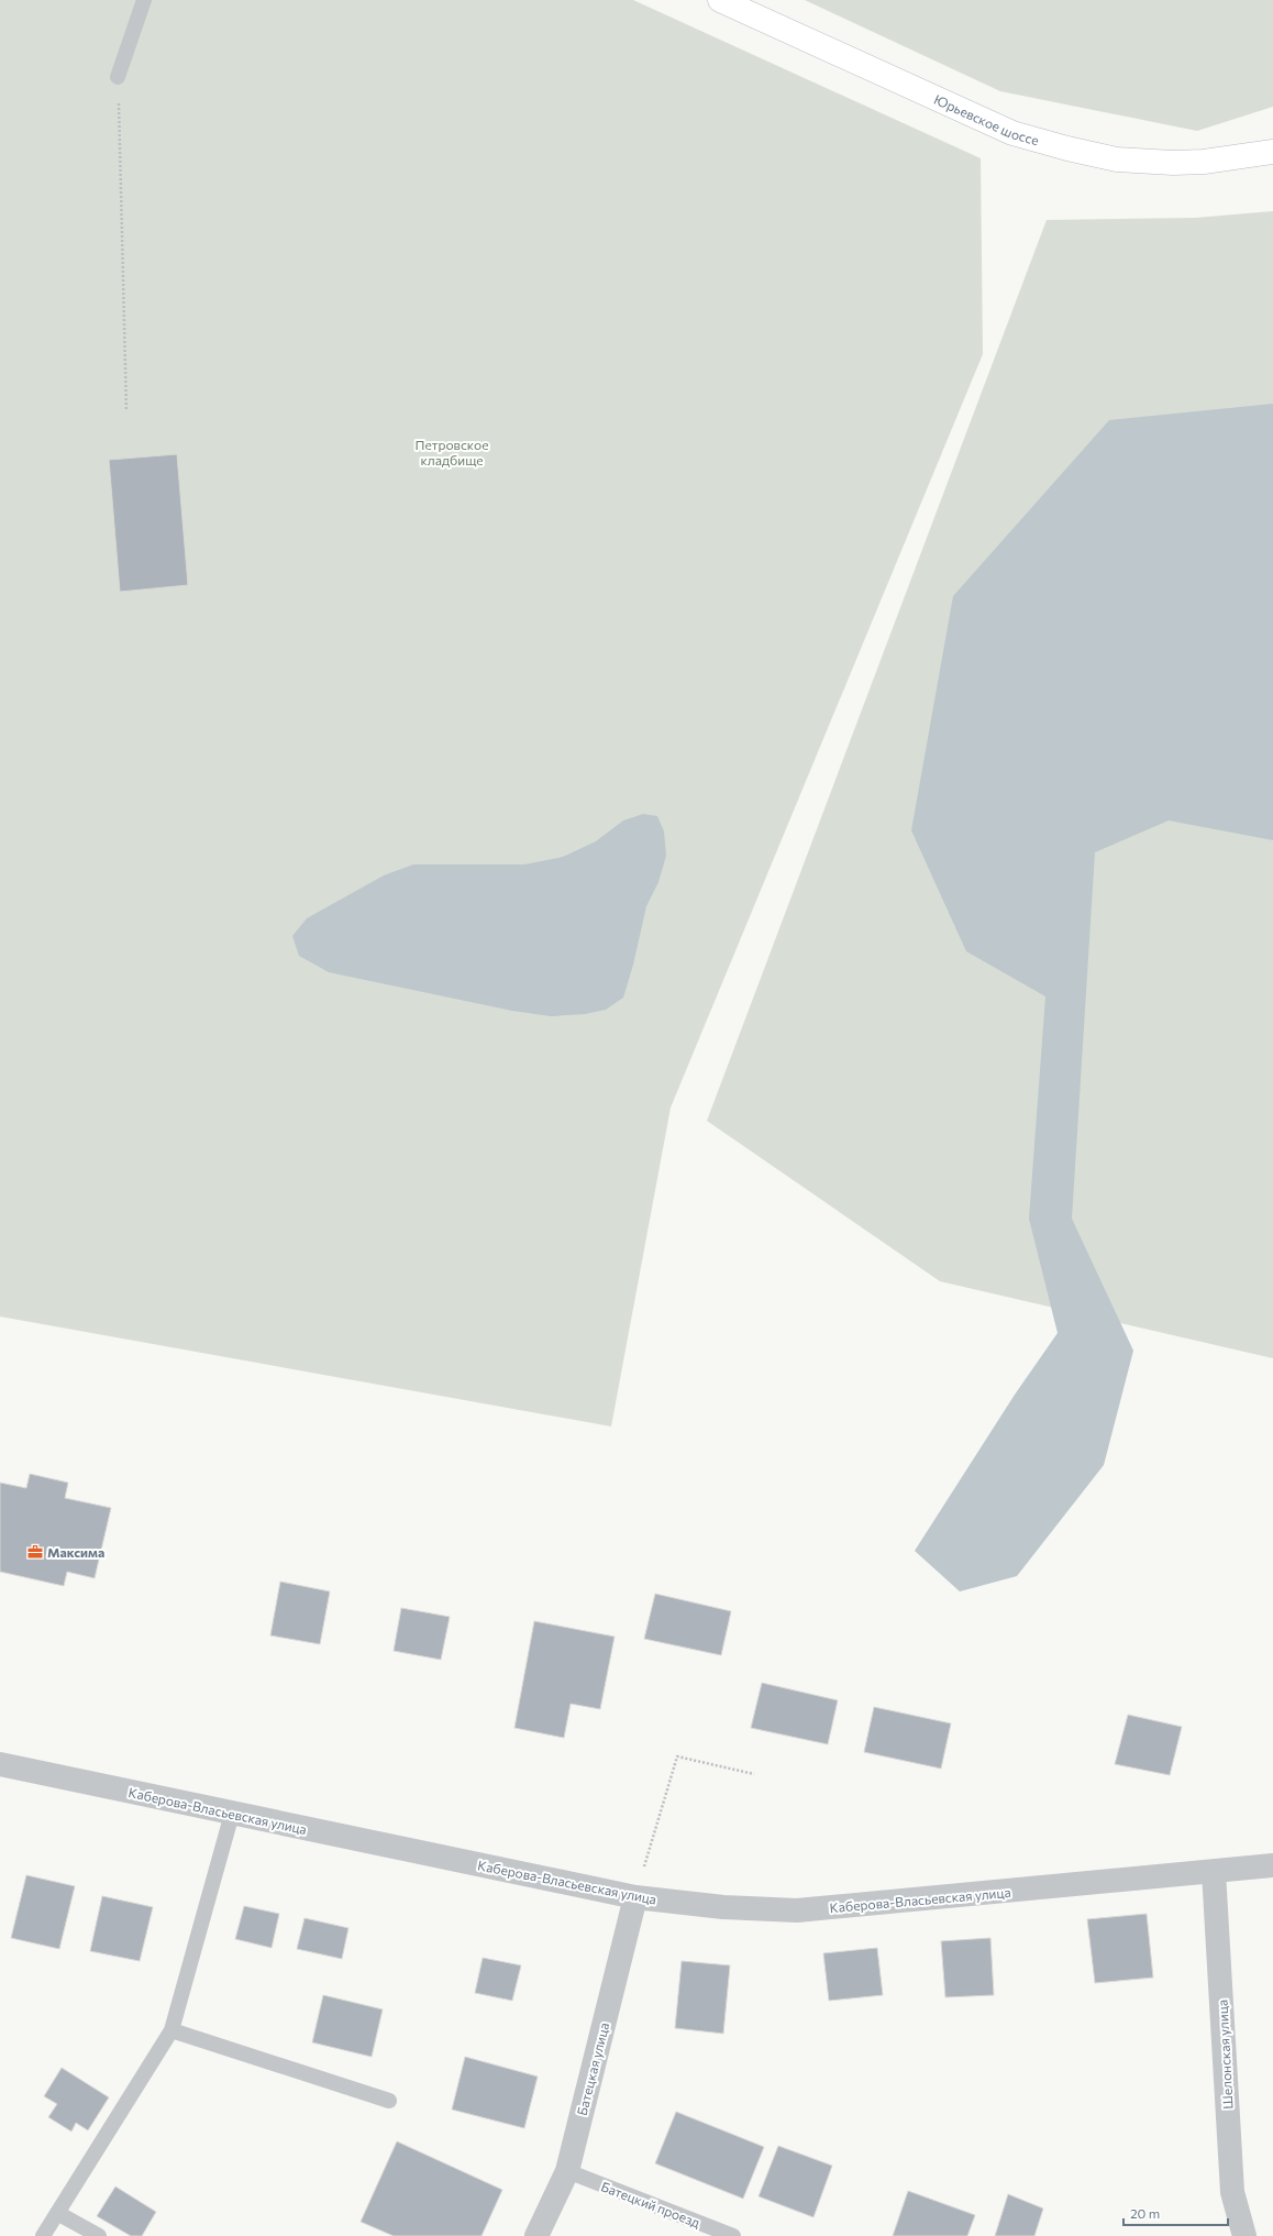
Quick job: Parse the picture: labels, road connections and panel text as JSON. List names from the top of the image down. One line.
{"streets":{"main road":["Юрьевское шоссе"],"street":["Каберова-Власьевская улица","Шелонская улица","Батецкая улица"],"lane":["Батецкий проезд"]},"crossings":[["Каберова-Власьевская улица","Шелонская улица"],["Каберова-Власьевская улица","Батецкая улица"],["Батецкая улица","Батецкий проезд"]],"parks":["Петровское кладбище"],"places":{"office":["Максима"]},"scale_bar":"20 m"}
